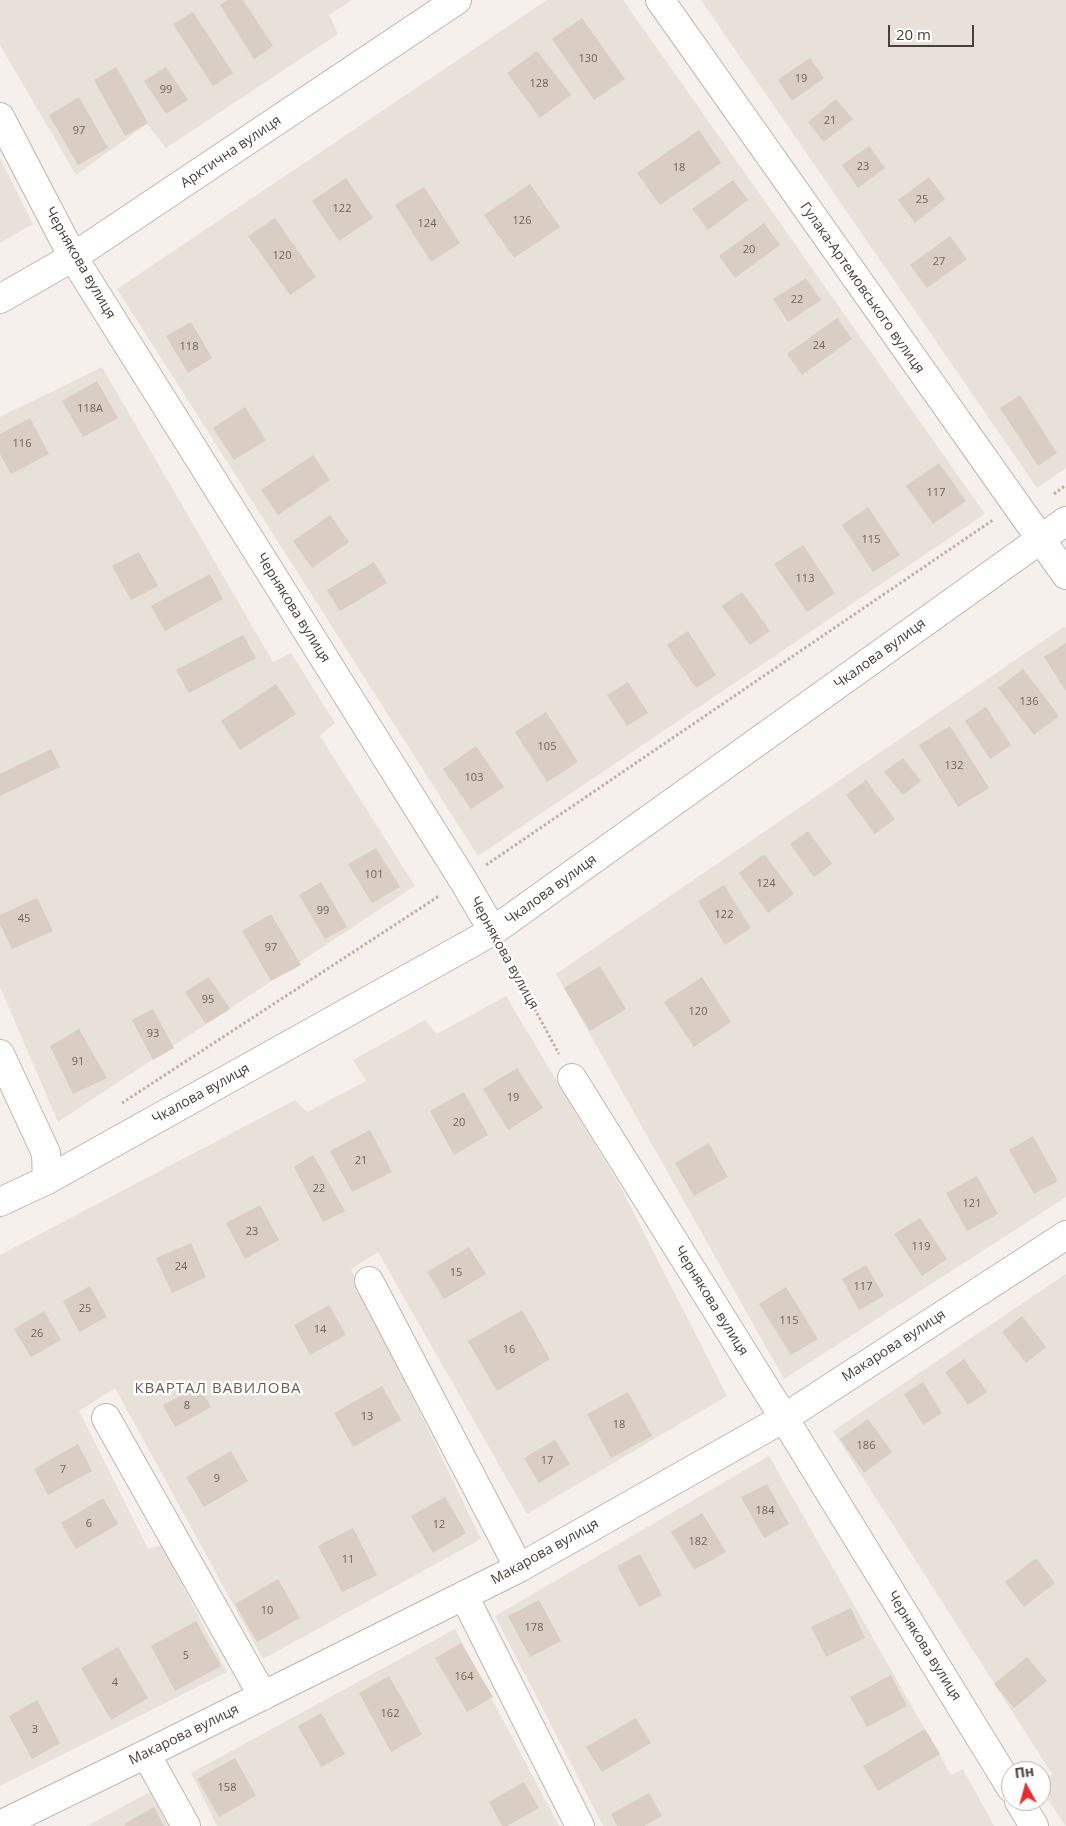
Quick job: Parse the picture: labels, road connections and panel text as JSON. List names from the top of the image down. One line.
{"streets":{"street":["Арктична вулиця","Чернякова вулиця","Гулака-Артемовського вулиця","Чкалова вулиця","Макарова вулиця"]},"crossings":[["Арктична вулиця","Чернякова вулиця"],["Чернякова вулиця","Чкалова вулиця"],["Чернякова вулиця","Макарова вулиця"],["Гулака-Артемовського вулиця","Чкалова вулиця"]],"districts":["КВАРТАЛ ВАВИЛОВА"],"house_numbers":["130","19","128","99","21","97","23","18","25","122","126","124","20","120","27","22","24","118","118А","116","117","115","113","136","105","132","103","101","124","99","122","45","97","95","120","93","91","19","20","21","22","121","23","119","24","15","117","25","115","14","26","16","8","13","18","186","17","7","9","184","6","12","182","11","10","178","5","164","4","162","3","158"],"scale_bar":"20 m","north":"top"}
